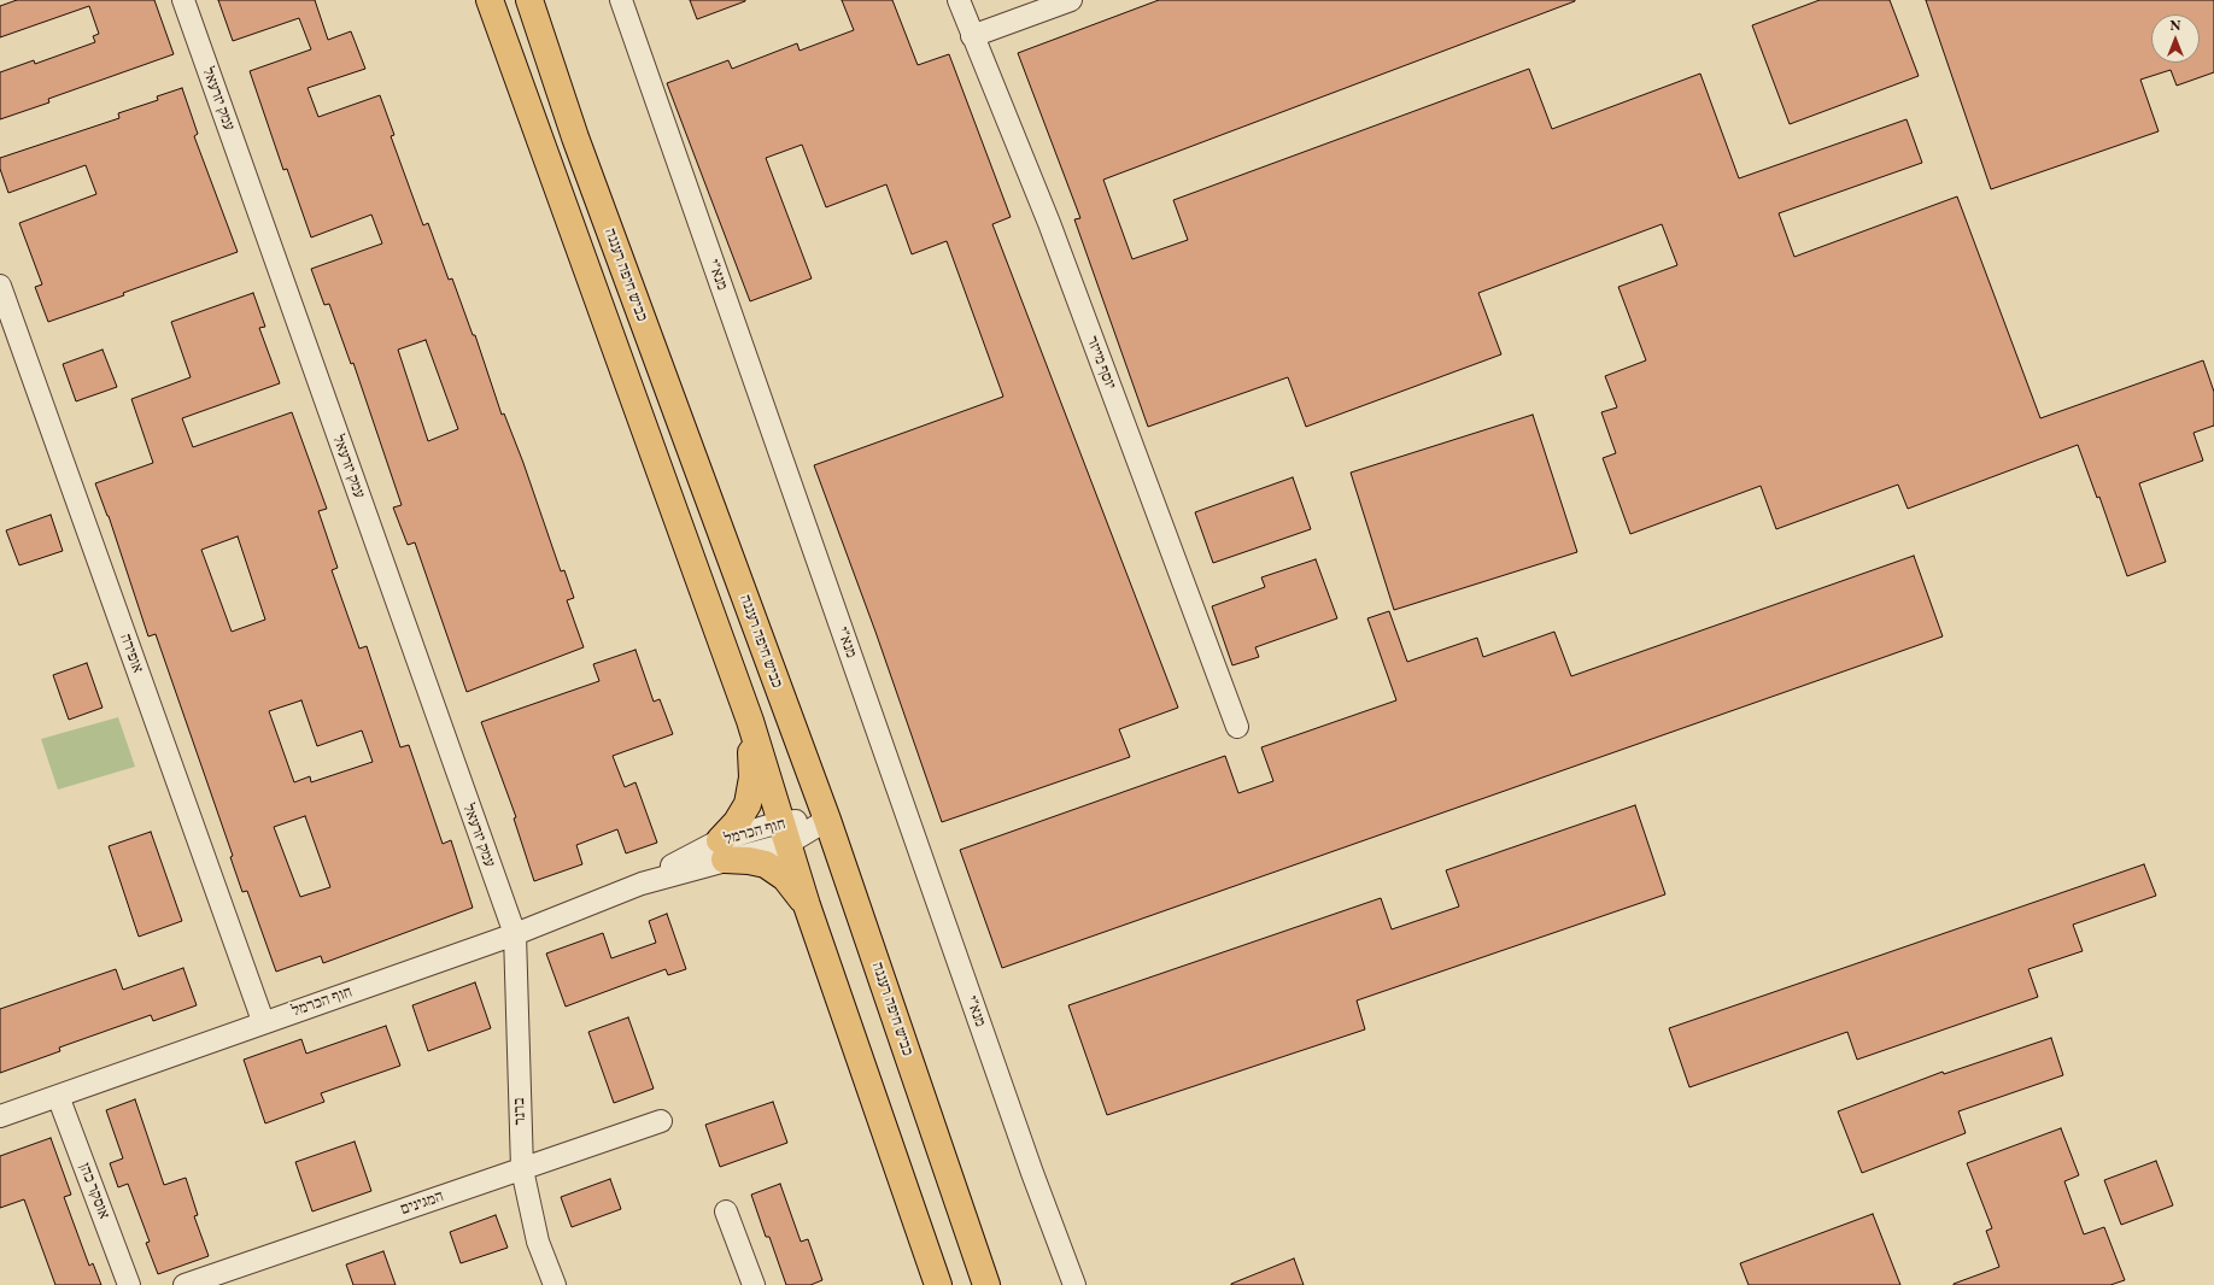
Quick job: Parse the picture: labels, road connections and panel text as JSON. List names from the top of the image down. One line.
{"streets":{"highway":["כביש חיפה רעננה"],"street":["עמק יזרעאל","מנא\"י","יוסף מייזר","אופירה","חוף הכרמל","ברנר","אוסקר כהן","המגינים"]},"crossings":[["עמק יזרעאל","חוף הכרמל"],["עמק יזרעאל","ברנר"],["כביש חיפה רעננה","חוף הכרמל"],["אופירה","חוף הכרמל"],["חוף הכרמל","ברנר"],["חוף הכרמל","אוסקר כהן"],["ברנר","המגינים"]],"north":"top"}
